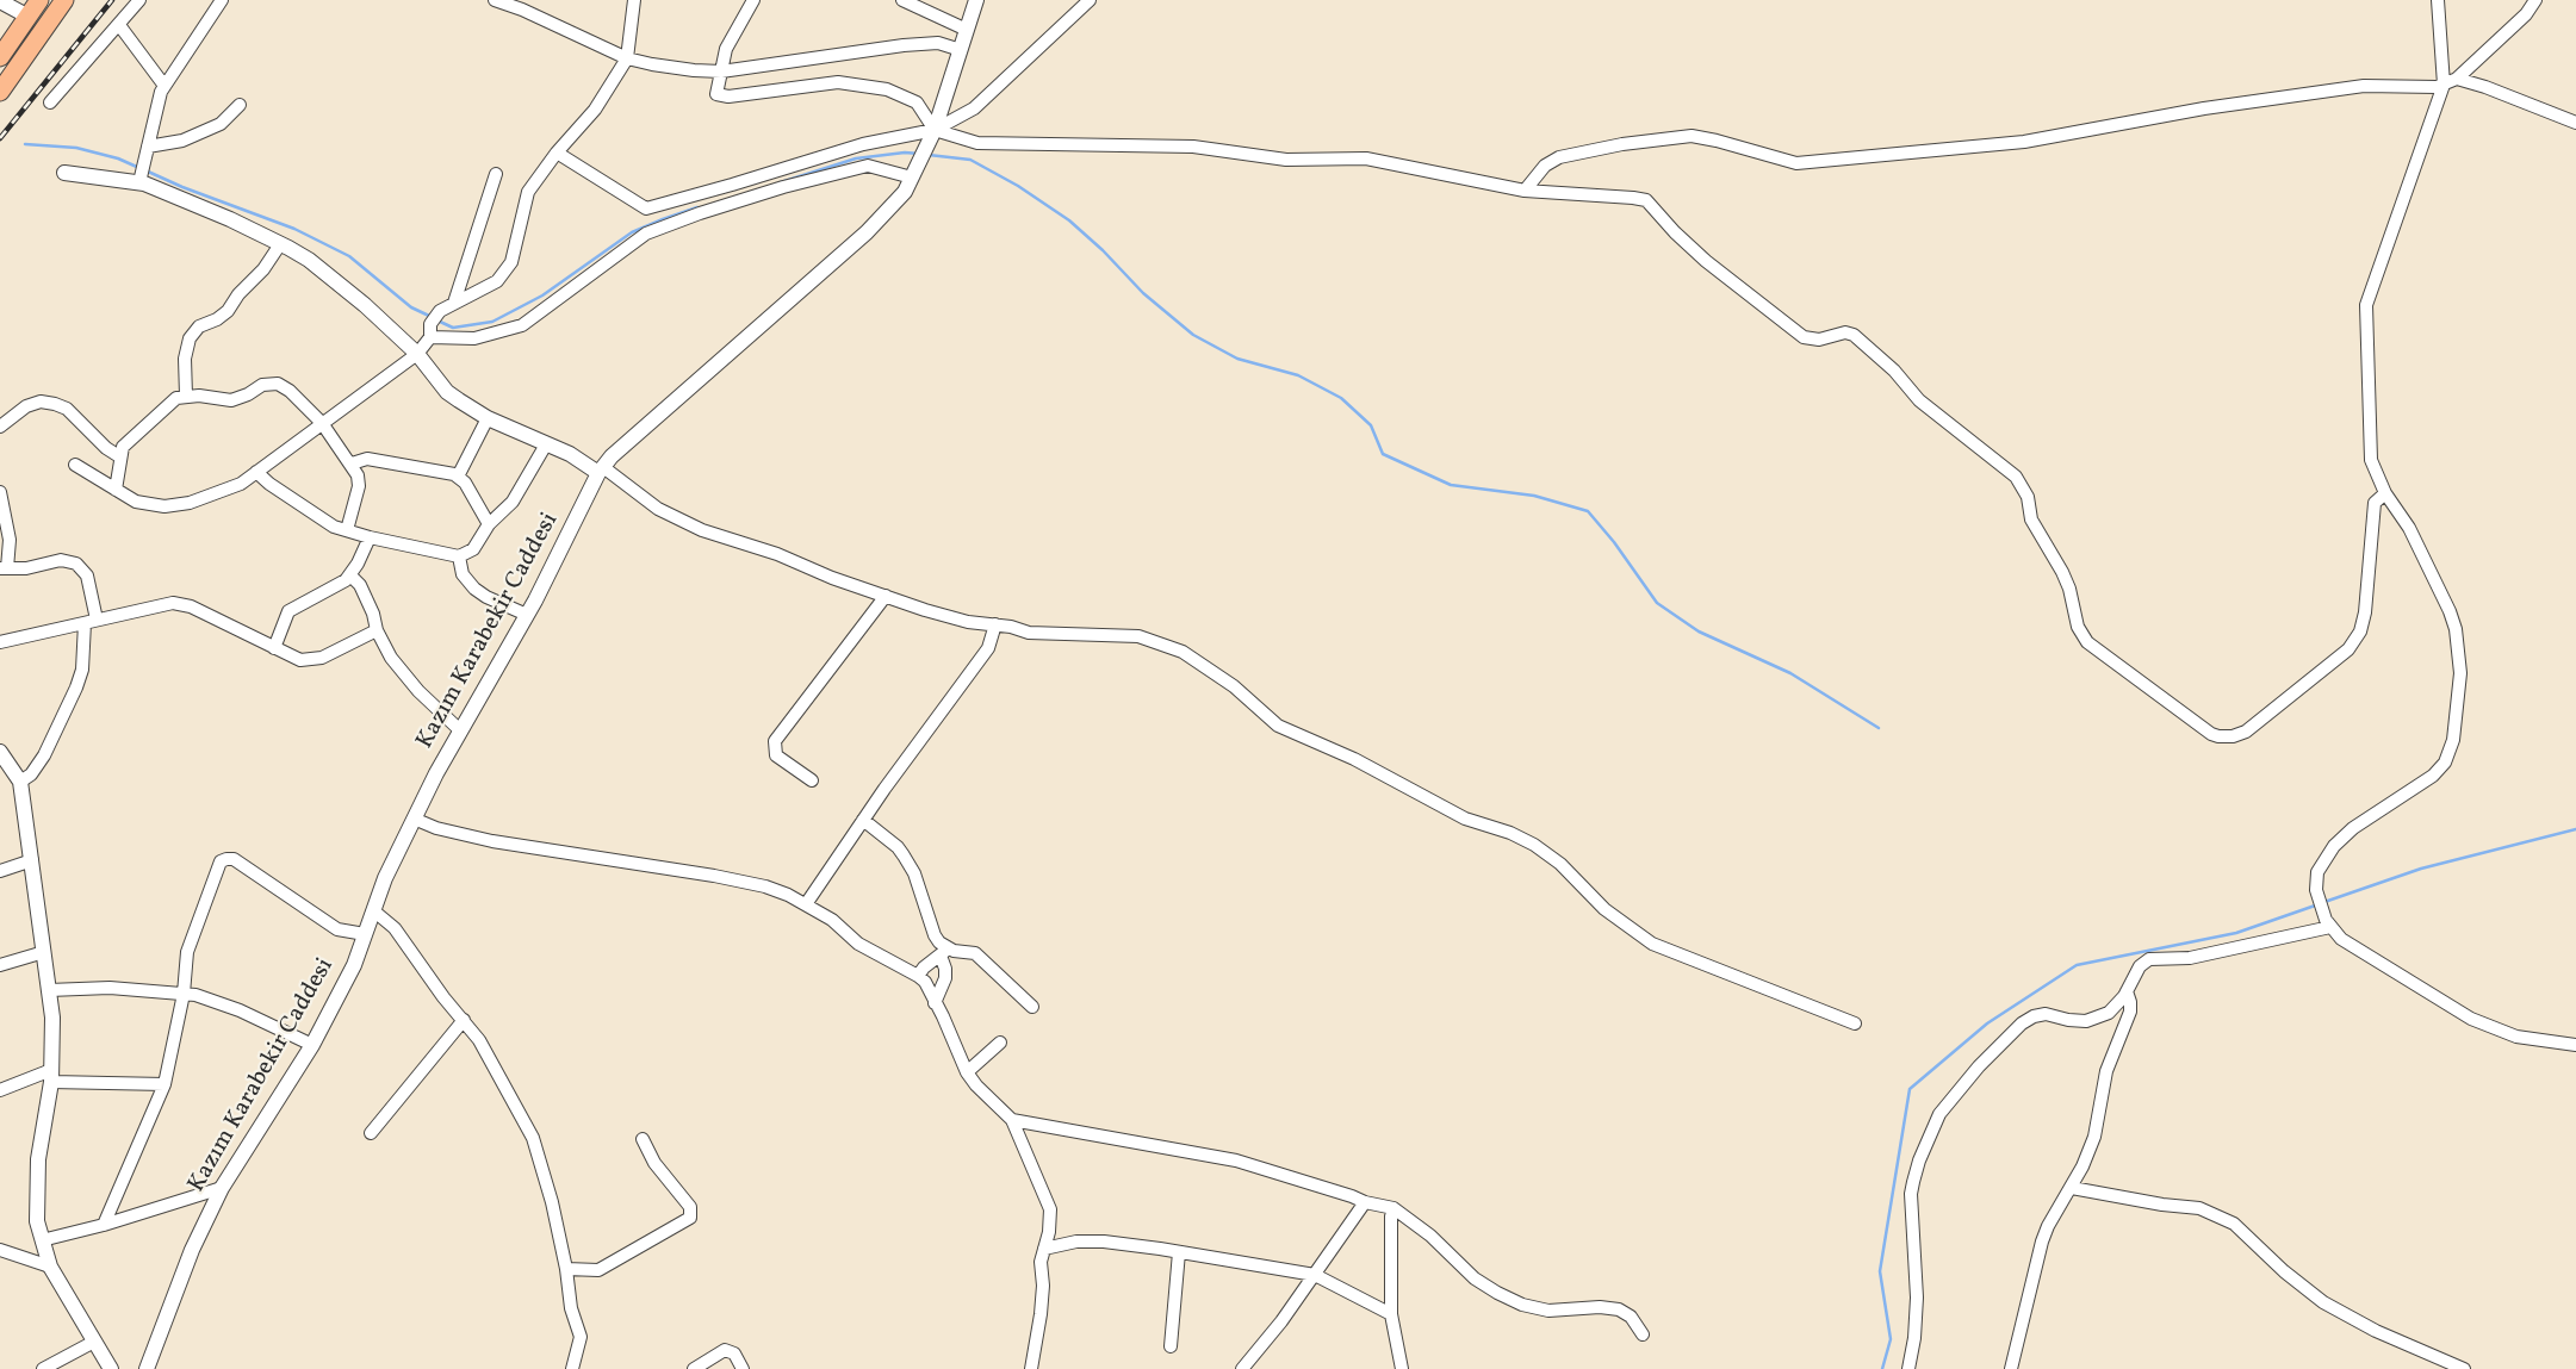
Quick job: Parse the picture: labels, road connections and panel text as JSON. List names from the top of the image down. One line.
{"streets":{"street":["Kazım Karabekir Caddesi"]}}
